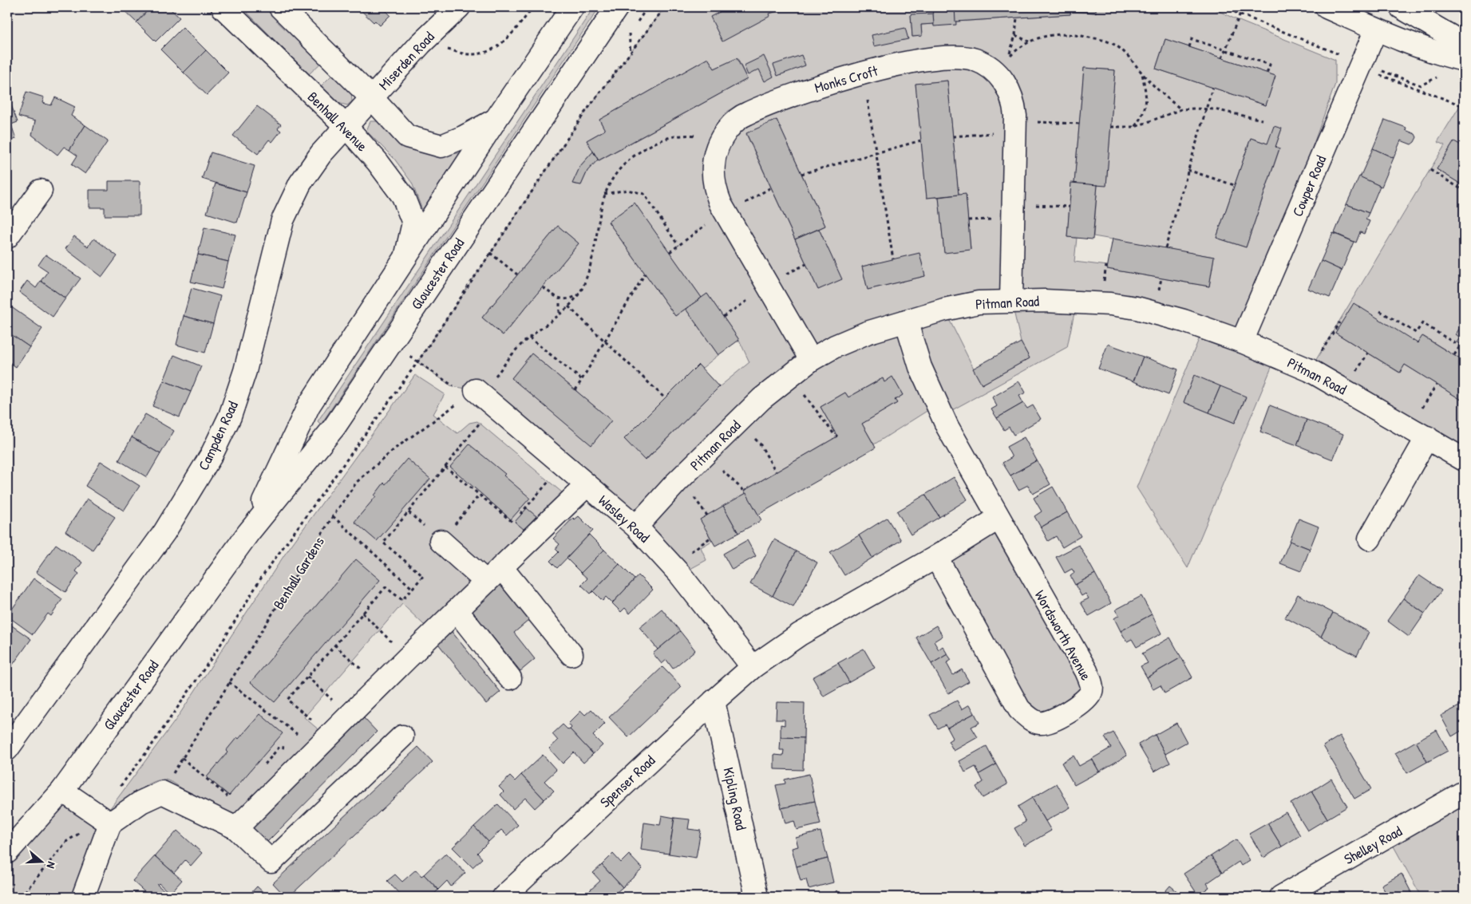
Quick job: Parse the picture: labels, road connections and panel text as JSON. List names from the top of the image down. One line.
{"streets":{"main road":["Miserden Road","Monks Croft","Benhall Avenue","Cowper Road","Gloucester Road","Pitman Road","Campden Road","Wasley Road","Wordsworth Avenue","Spenser Road","Kipling Road","Shelley Road"],"path":["Benhall Gardens"]},"crossings":[["Miserden Road","Campden Road"],["Monks Croft","Pitman Road"],["Benhall Avenue","Gloucester Road"],["Benhall Avenue","Campden Road"],["Cowper Road","Pitman Road"],["Pitman Road","Wasley Road"],["Pitman Road","Wordsworth Avenue"],["Wasley Road","Benhall Gardens"],["Wasley Road","Spenser Road"],["Spenser Road","Kipling Road"]],"north":"right"}
